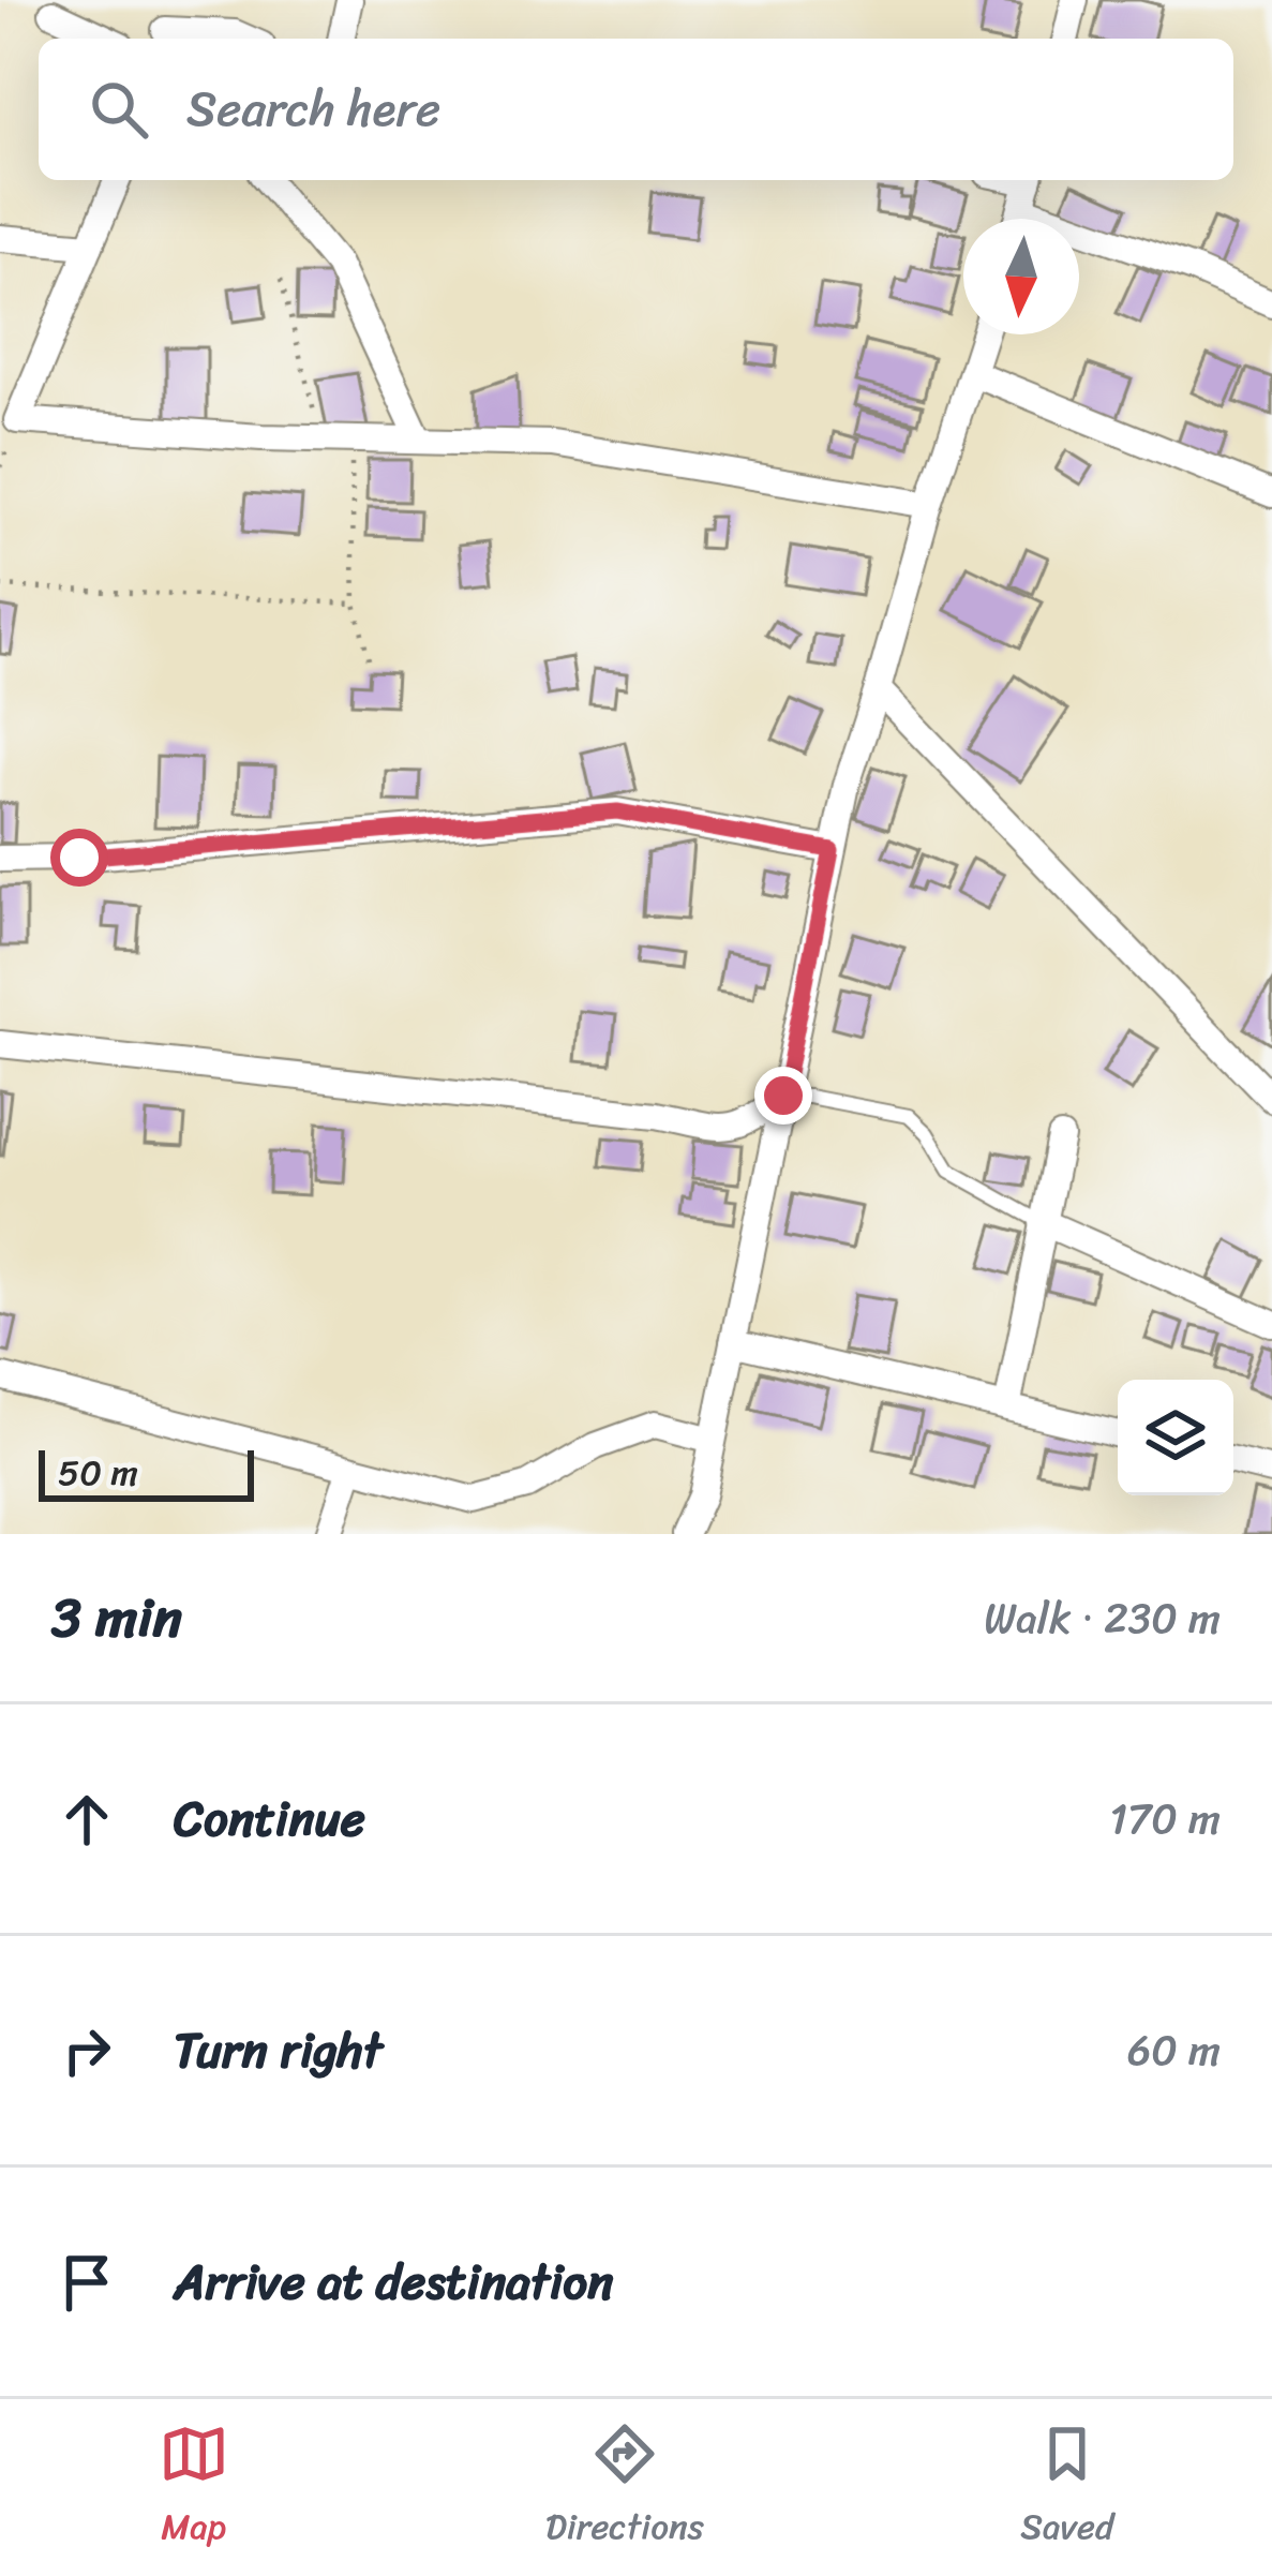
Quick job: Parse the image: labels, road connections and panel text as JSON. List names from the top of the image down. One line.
{"scale_bar":"50 m","north":"bottom","page":{"search":"Search here","scale":"50 m","heading":["3 min","Walk · 230 m"],"list":[["Continue","170 m"],["Turn right","60 m"],"Arrive at destination"],"nav":["Map","Directions","Saved"]}}
